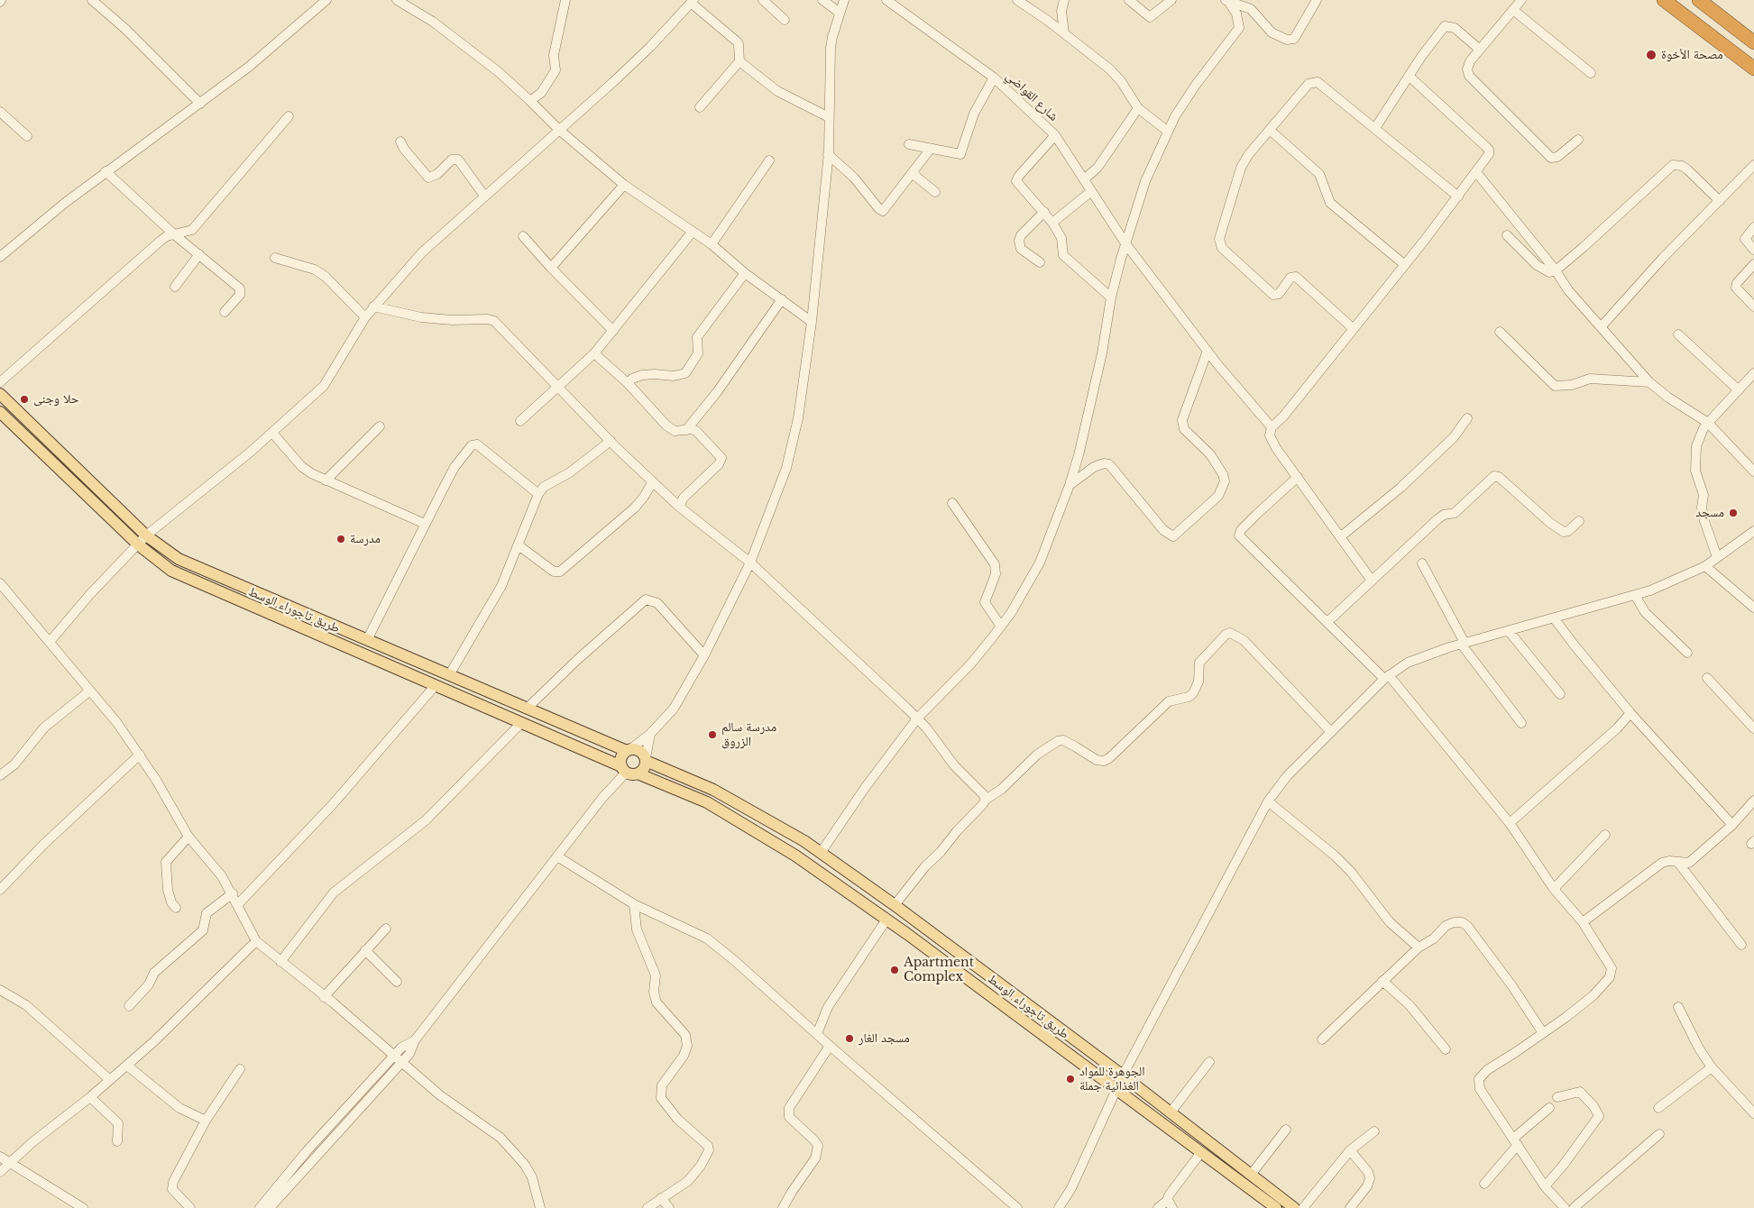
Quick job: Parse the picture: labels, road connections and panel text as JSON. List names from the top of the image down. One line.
{"streets":{"main road":["طريق تاجوراء الوسط"],"street":["شارع القواضي"]},"places":["مصحة الأخوة","حلا وجنى","مسجد","مدرسة","مدرسة سالم الزروق","Apartment Complex","مسجد الغار","الجوهرة للمواد الغذائية جملة"]}
